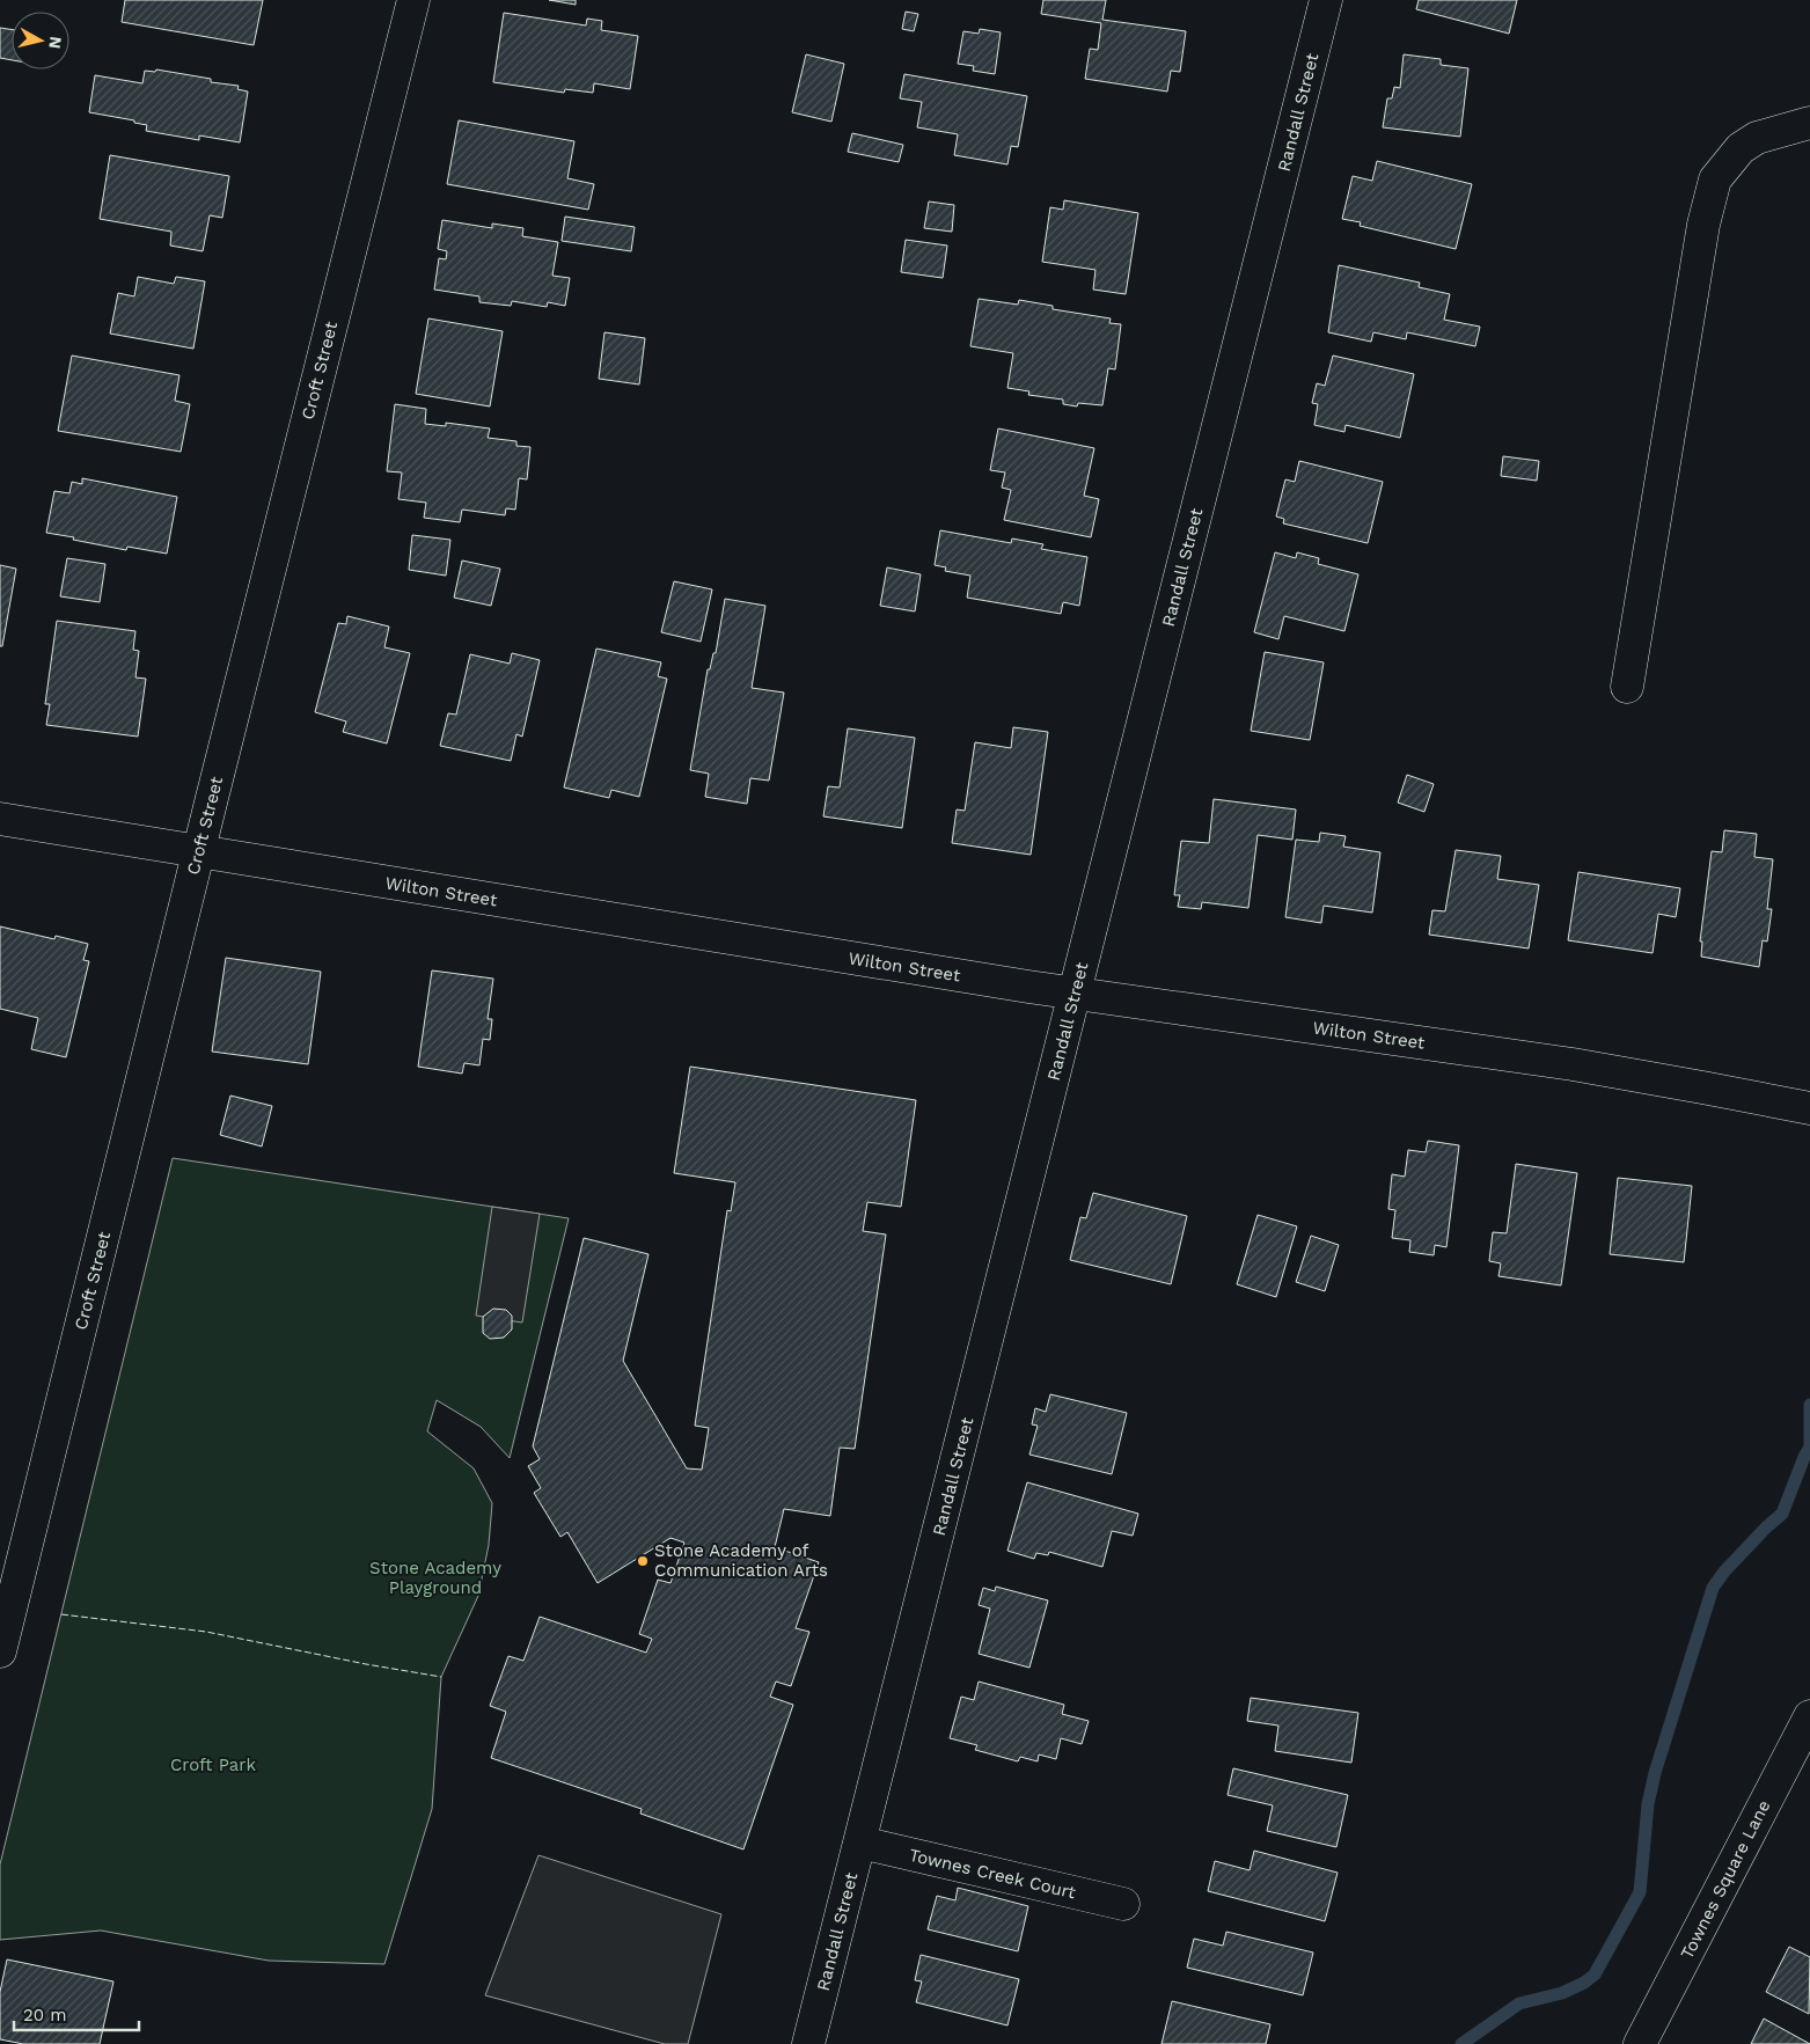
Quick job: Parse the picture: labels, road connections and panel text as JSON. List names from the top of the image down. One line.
{"streets":{"street":["Randall Street","Croft Street","Wilton Street","Townes Creek Court","Townes Square Lane"]},"crossings":[["Randall Street","Wilton Street"],["Randall Street","Townes Creek Court"],["Croft Street","Wilton Street"]],"parks":["Stone Academy Playground","Croft Park"],"places":["Stone Academy of Communication Arts"],"scale_bar":"20 m","north":"right"}
